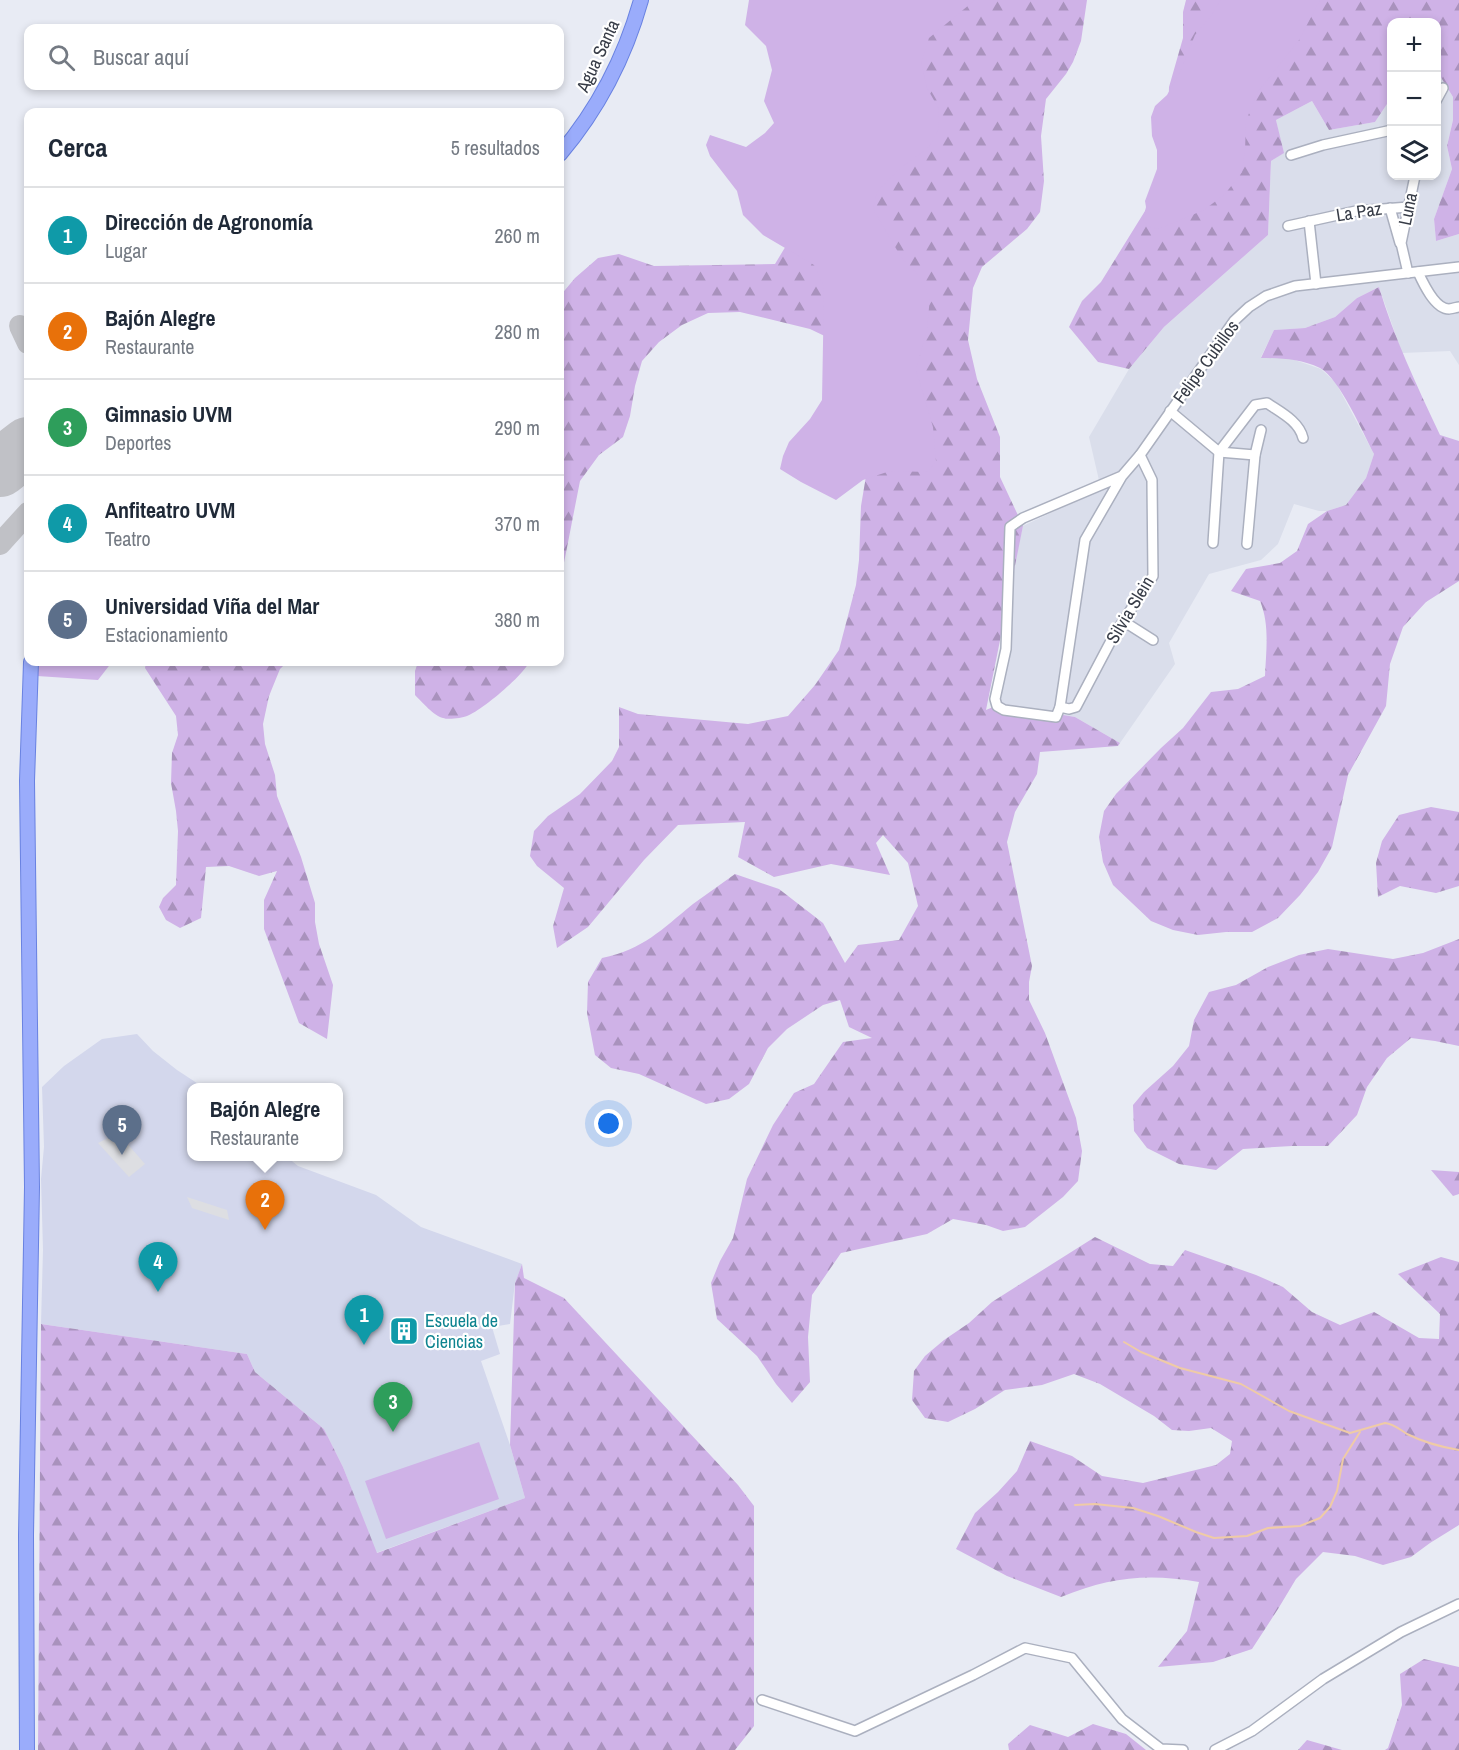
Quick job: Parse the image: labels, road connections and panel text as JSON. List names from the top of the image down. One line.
{"streets":{"main road":["Agua Santa"],"street":["Luna","La Paz","Felipe Cubillos","Silvia Slein"]},"crossings":[["Luna","La Paz"],["Luna","Felipe Cubillos"],["Felipe Cubillos","Silvia Slein"]],"places":{"building":["Escuela de Ciencias"]},"page":{"map_buttons":["+","−"],"search":"Buscar aquí","heading":["Cerca","5 resultados"],"list":[{"mark":"1","name":"Dirección de Agronomía","note":"Lugar","value":"260 m"},{"mark":"2","name":"Bajón Alegre","note":"Restaurante","value":"280 m"},{"mark":"3","name":"Gimnasio UVM","note":"Deportes","value":"290 m"},{"mark":"4","name":"Anfiteatro UVM","note":"Teatro","value":"370 m"},{"mark":"5","name":"Universidad Viña del Mar","note":"Estacionamiento","value":"380 m"}],"popup":["Bajón Alegre","Restaurante"],"pins":["5","2","4","1","3"]}}
